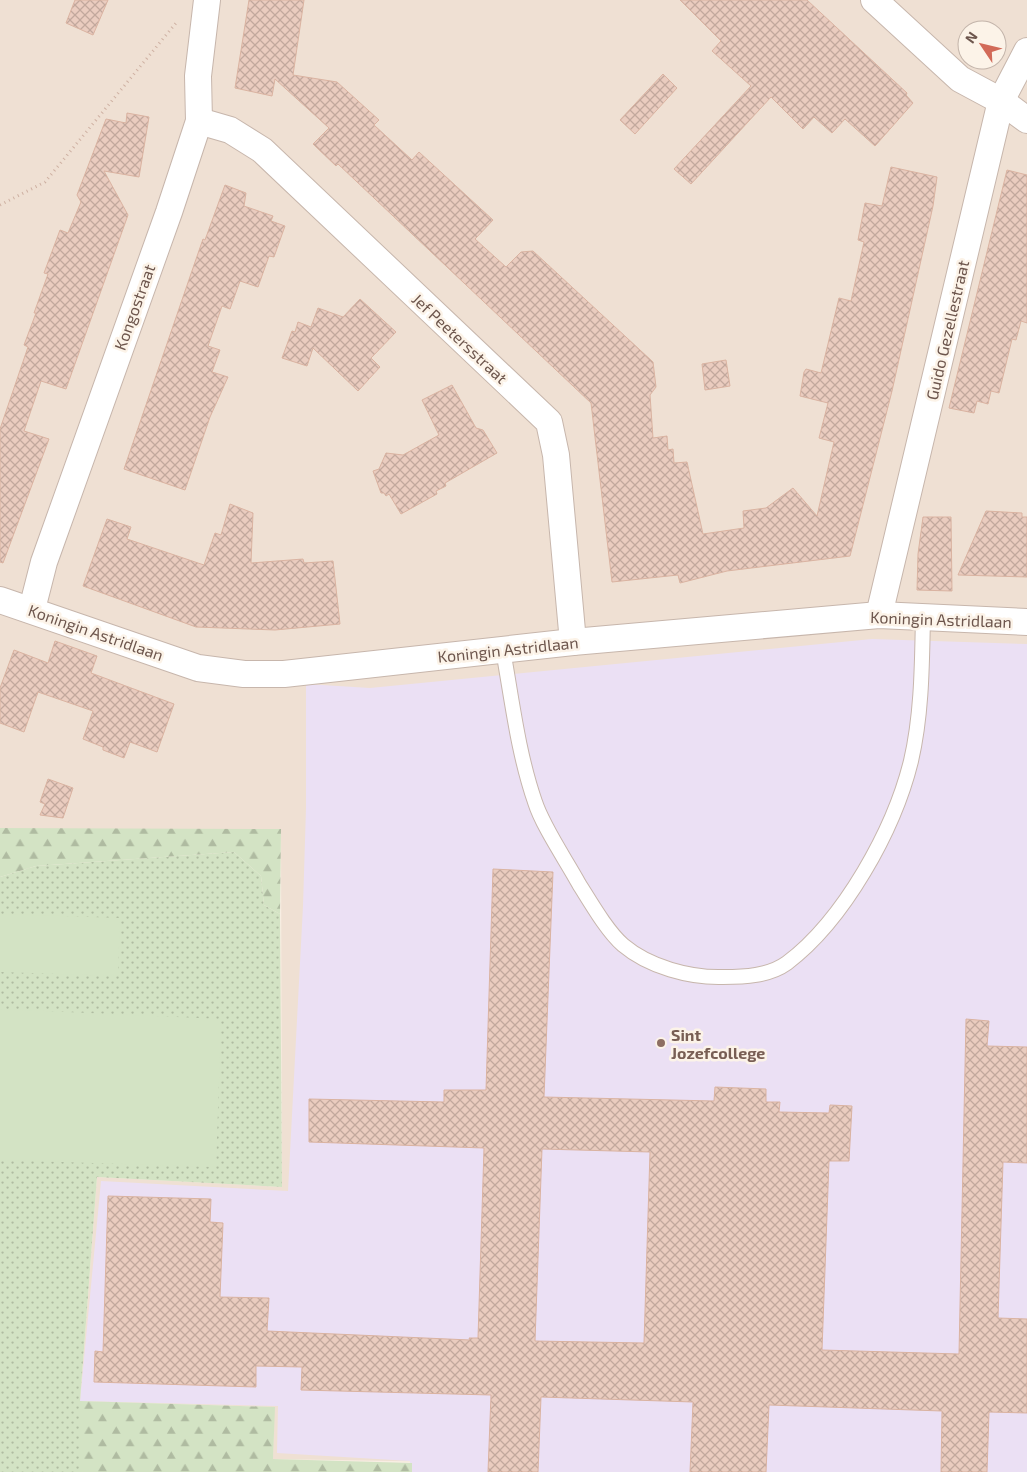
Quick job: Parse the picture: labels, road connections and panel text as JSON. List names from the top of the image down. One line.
{"streets":{"street":["Kongostraat","Guido Gezellestraat","Jef Peetersstraat","Koningin Astridlaan"]},"crossings":[["Kongostraat","Jef Peetersstraat"],["Kongostraat","Koningin Astridlaan"],["Guido Gezellestraat","Koningin Astridlaan"],["Jef Peetersstraat","Koningin Astridlaan"]],"places":["Sint Jozefcollege"],"north":"top left"}
